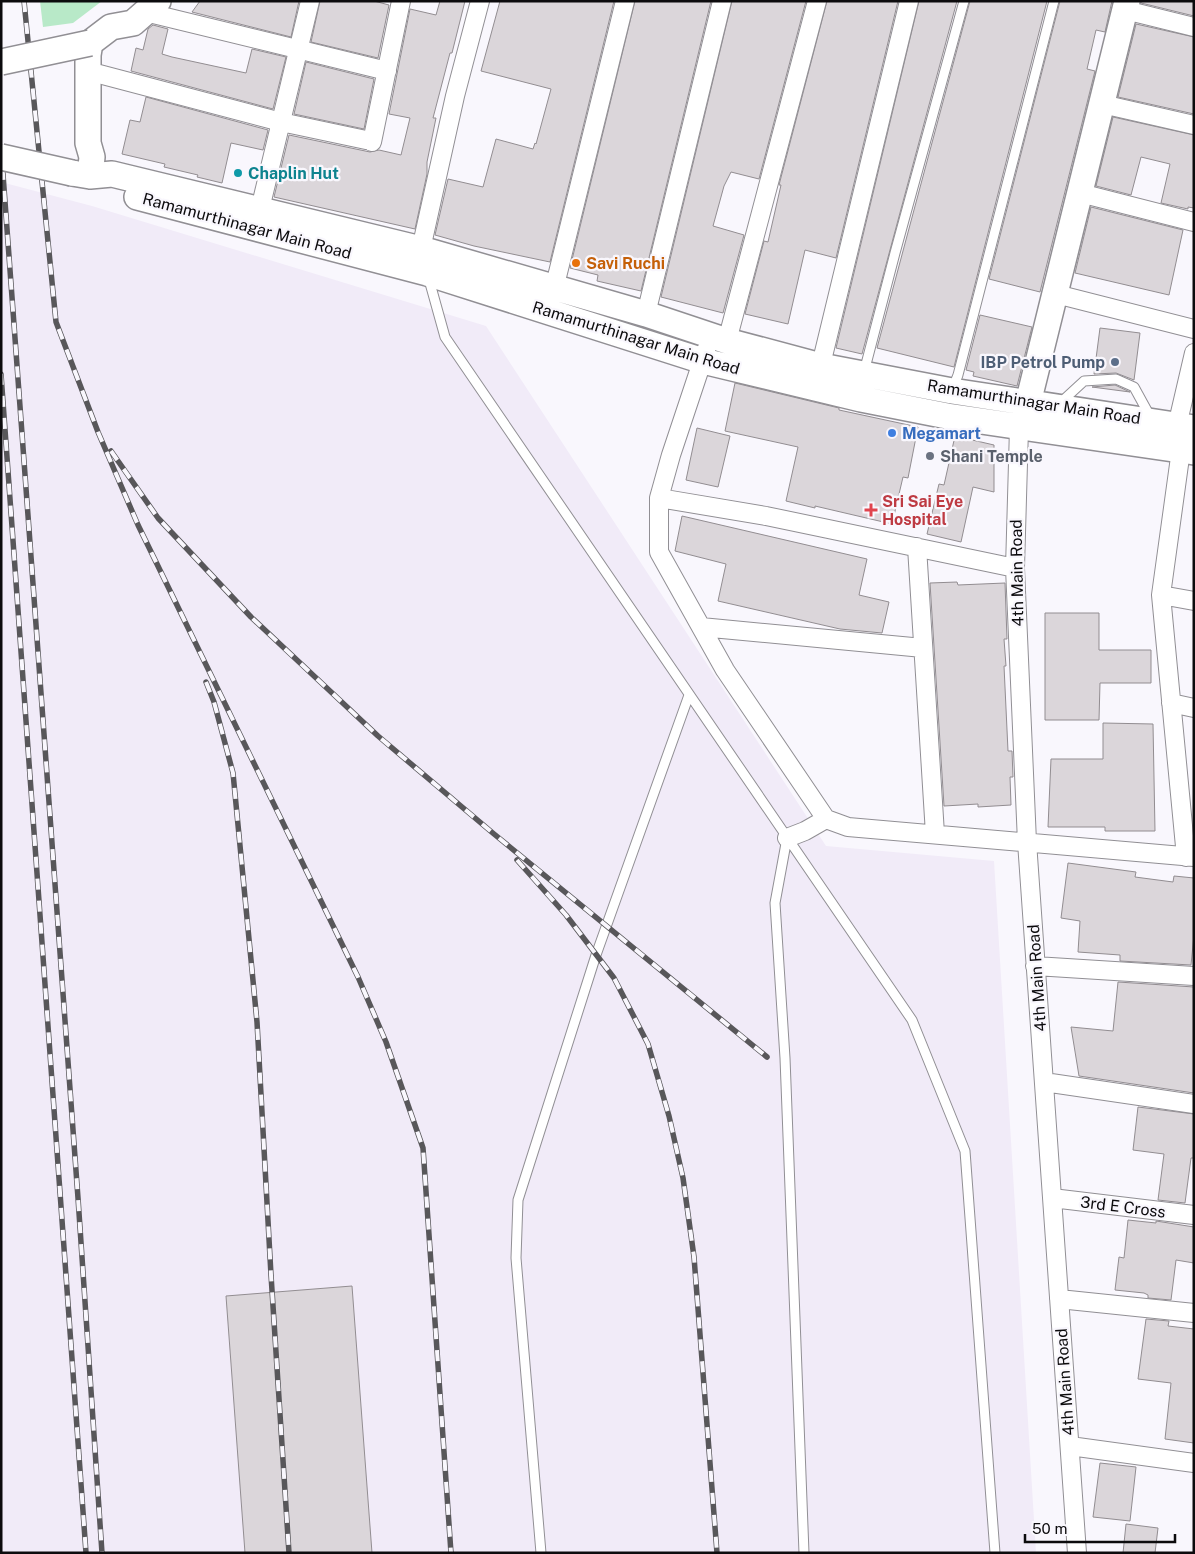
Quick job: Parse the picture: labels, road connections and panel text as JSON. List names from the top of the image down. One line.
{"streets":{"main road":["Ramamurthinagar Main Road","4th Main Road"],"street":["3rd E Cross"]},"crossings":[["Ramamurthinagar Main Road","4th Main Road"],["4th Main Road","3rd E Cross"]],"places":{"other":["Chaplin Hut","Savi Ruchi","IBP Petrol Pump","Megamart","Shani Temple"],"health":["Sri Sai Eye Hospital"]},"scale_bar":"50 m"}
